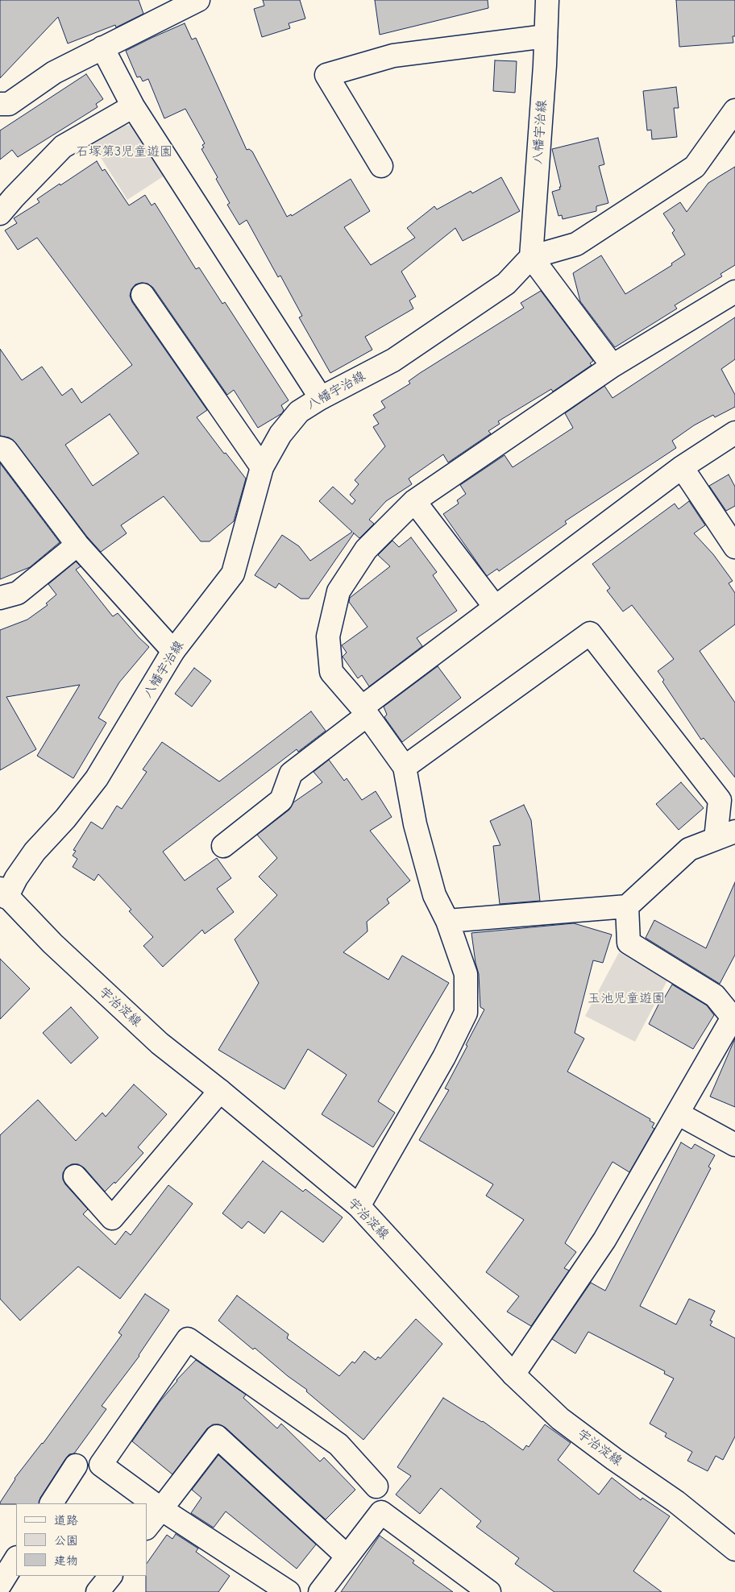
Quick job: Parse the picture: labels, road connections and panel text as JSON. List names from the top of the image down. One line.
{"streets":{"street":["八幡宇治線","宇治淀線"]},"crossings":[["八幡宇治線","宇治淀線"]],"parks":["石塚第3児童遊園","玉池児童遊園"],"legend":["道路","公園","建物"]}
